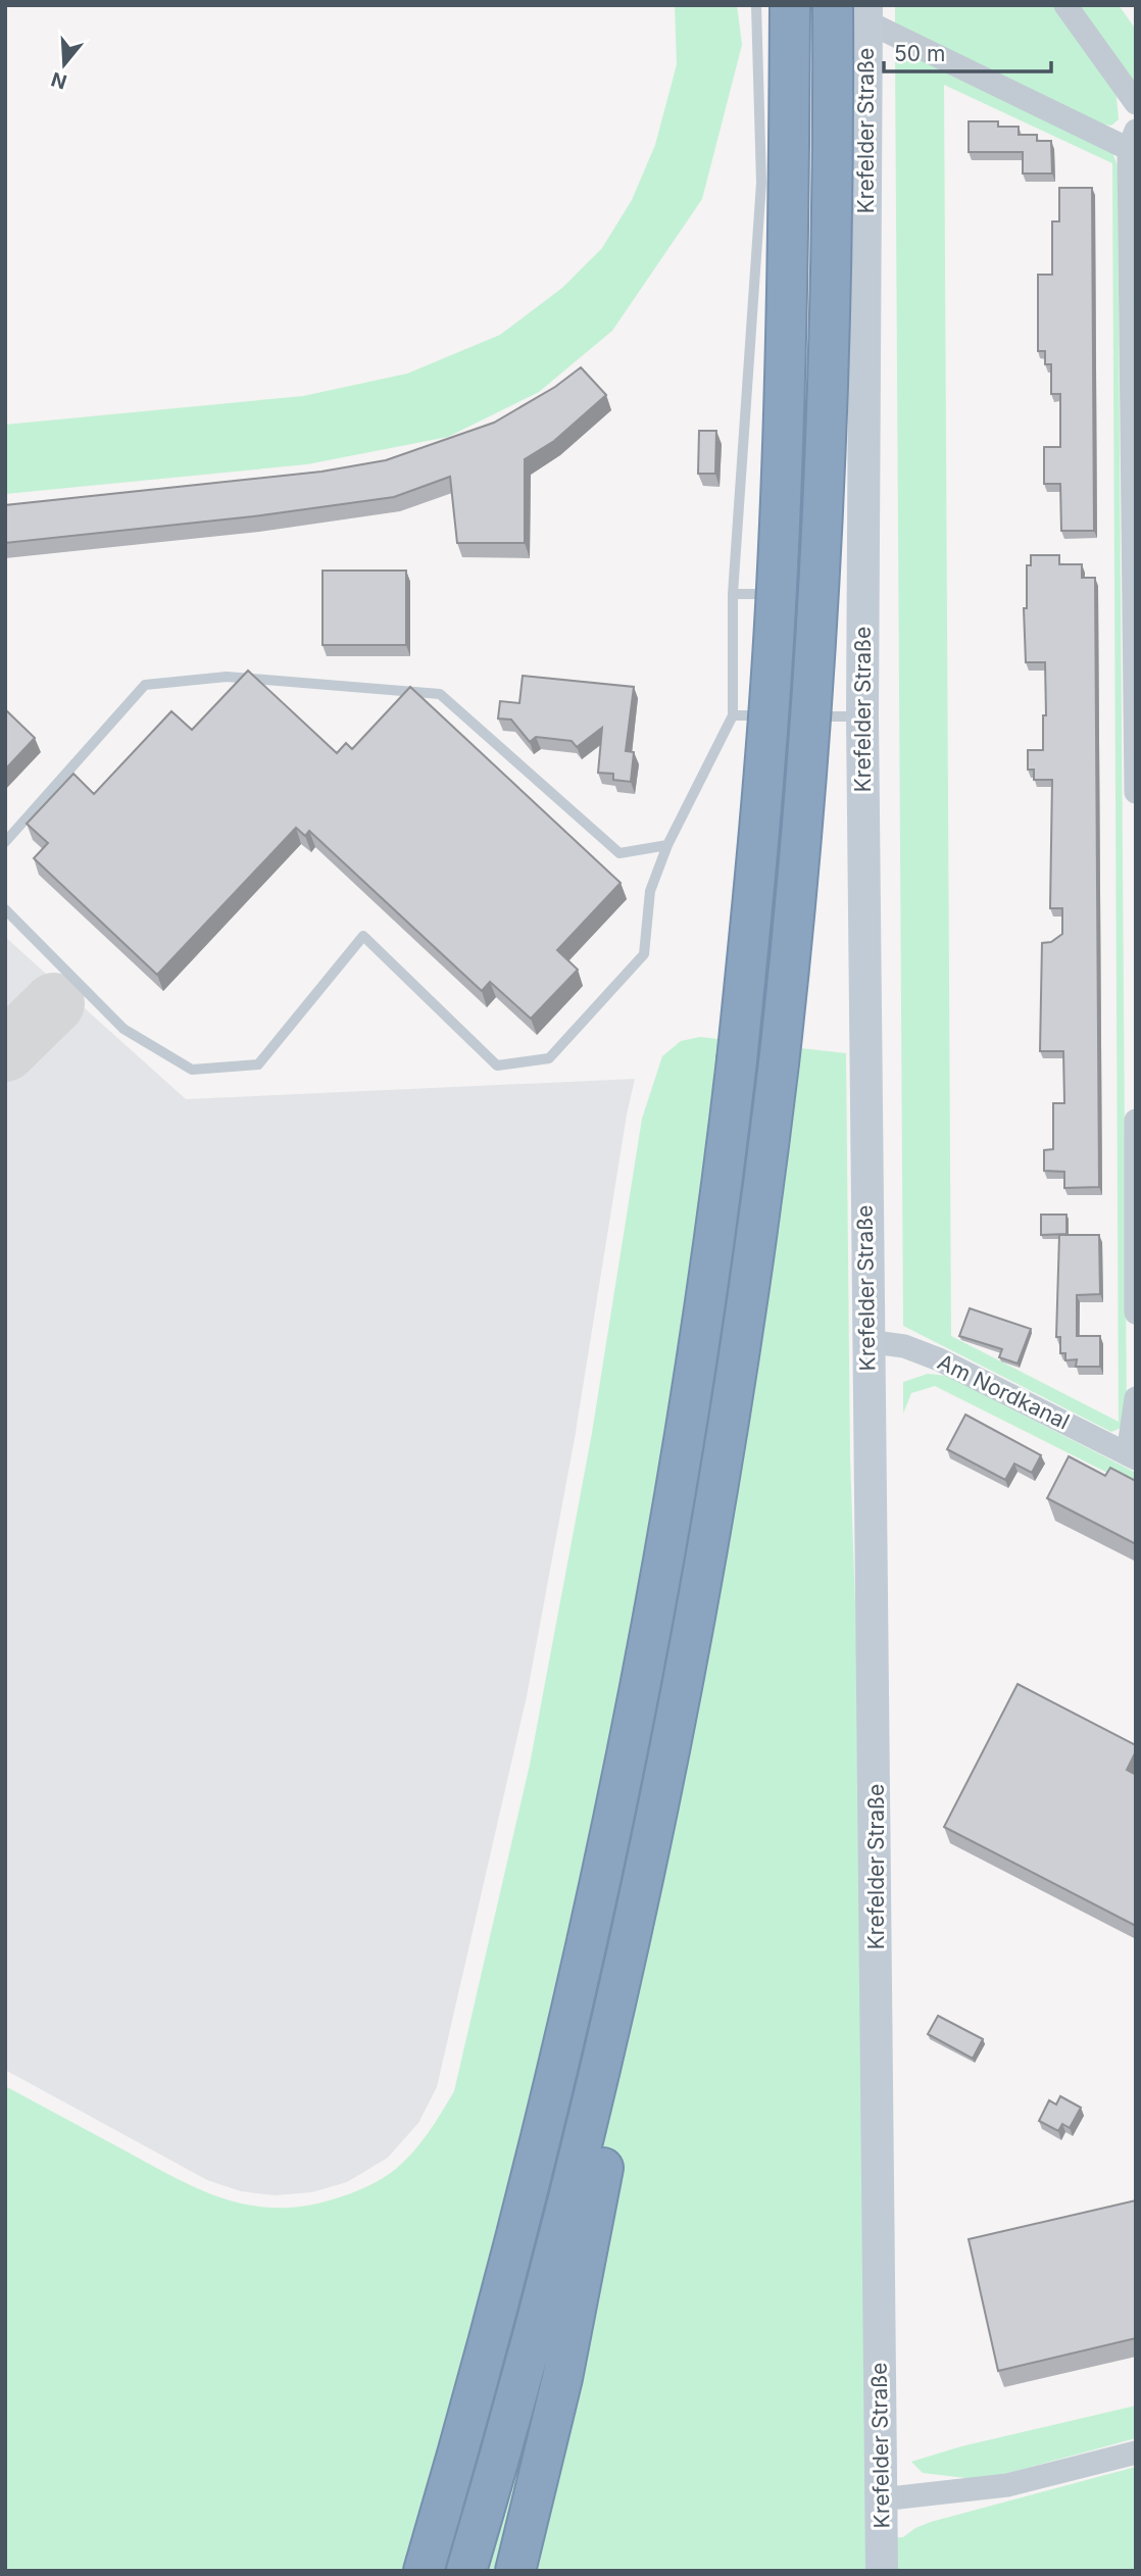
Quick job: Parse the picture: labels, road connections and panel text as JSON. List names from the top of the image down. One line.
{"streets":{"street":["Krefelder Straße","Am Nordkanal"]},"crossings":[["Krefelder Straße","Am Nordkanal"]],"scale_bar":"50 m","north":"bottom"}
